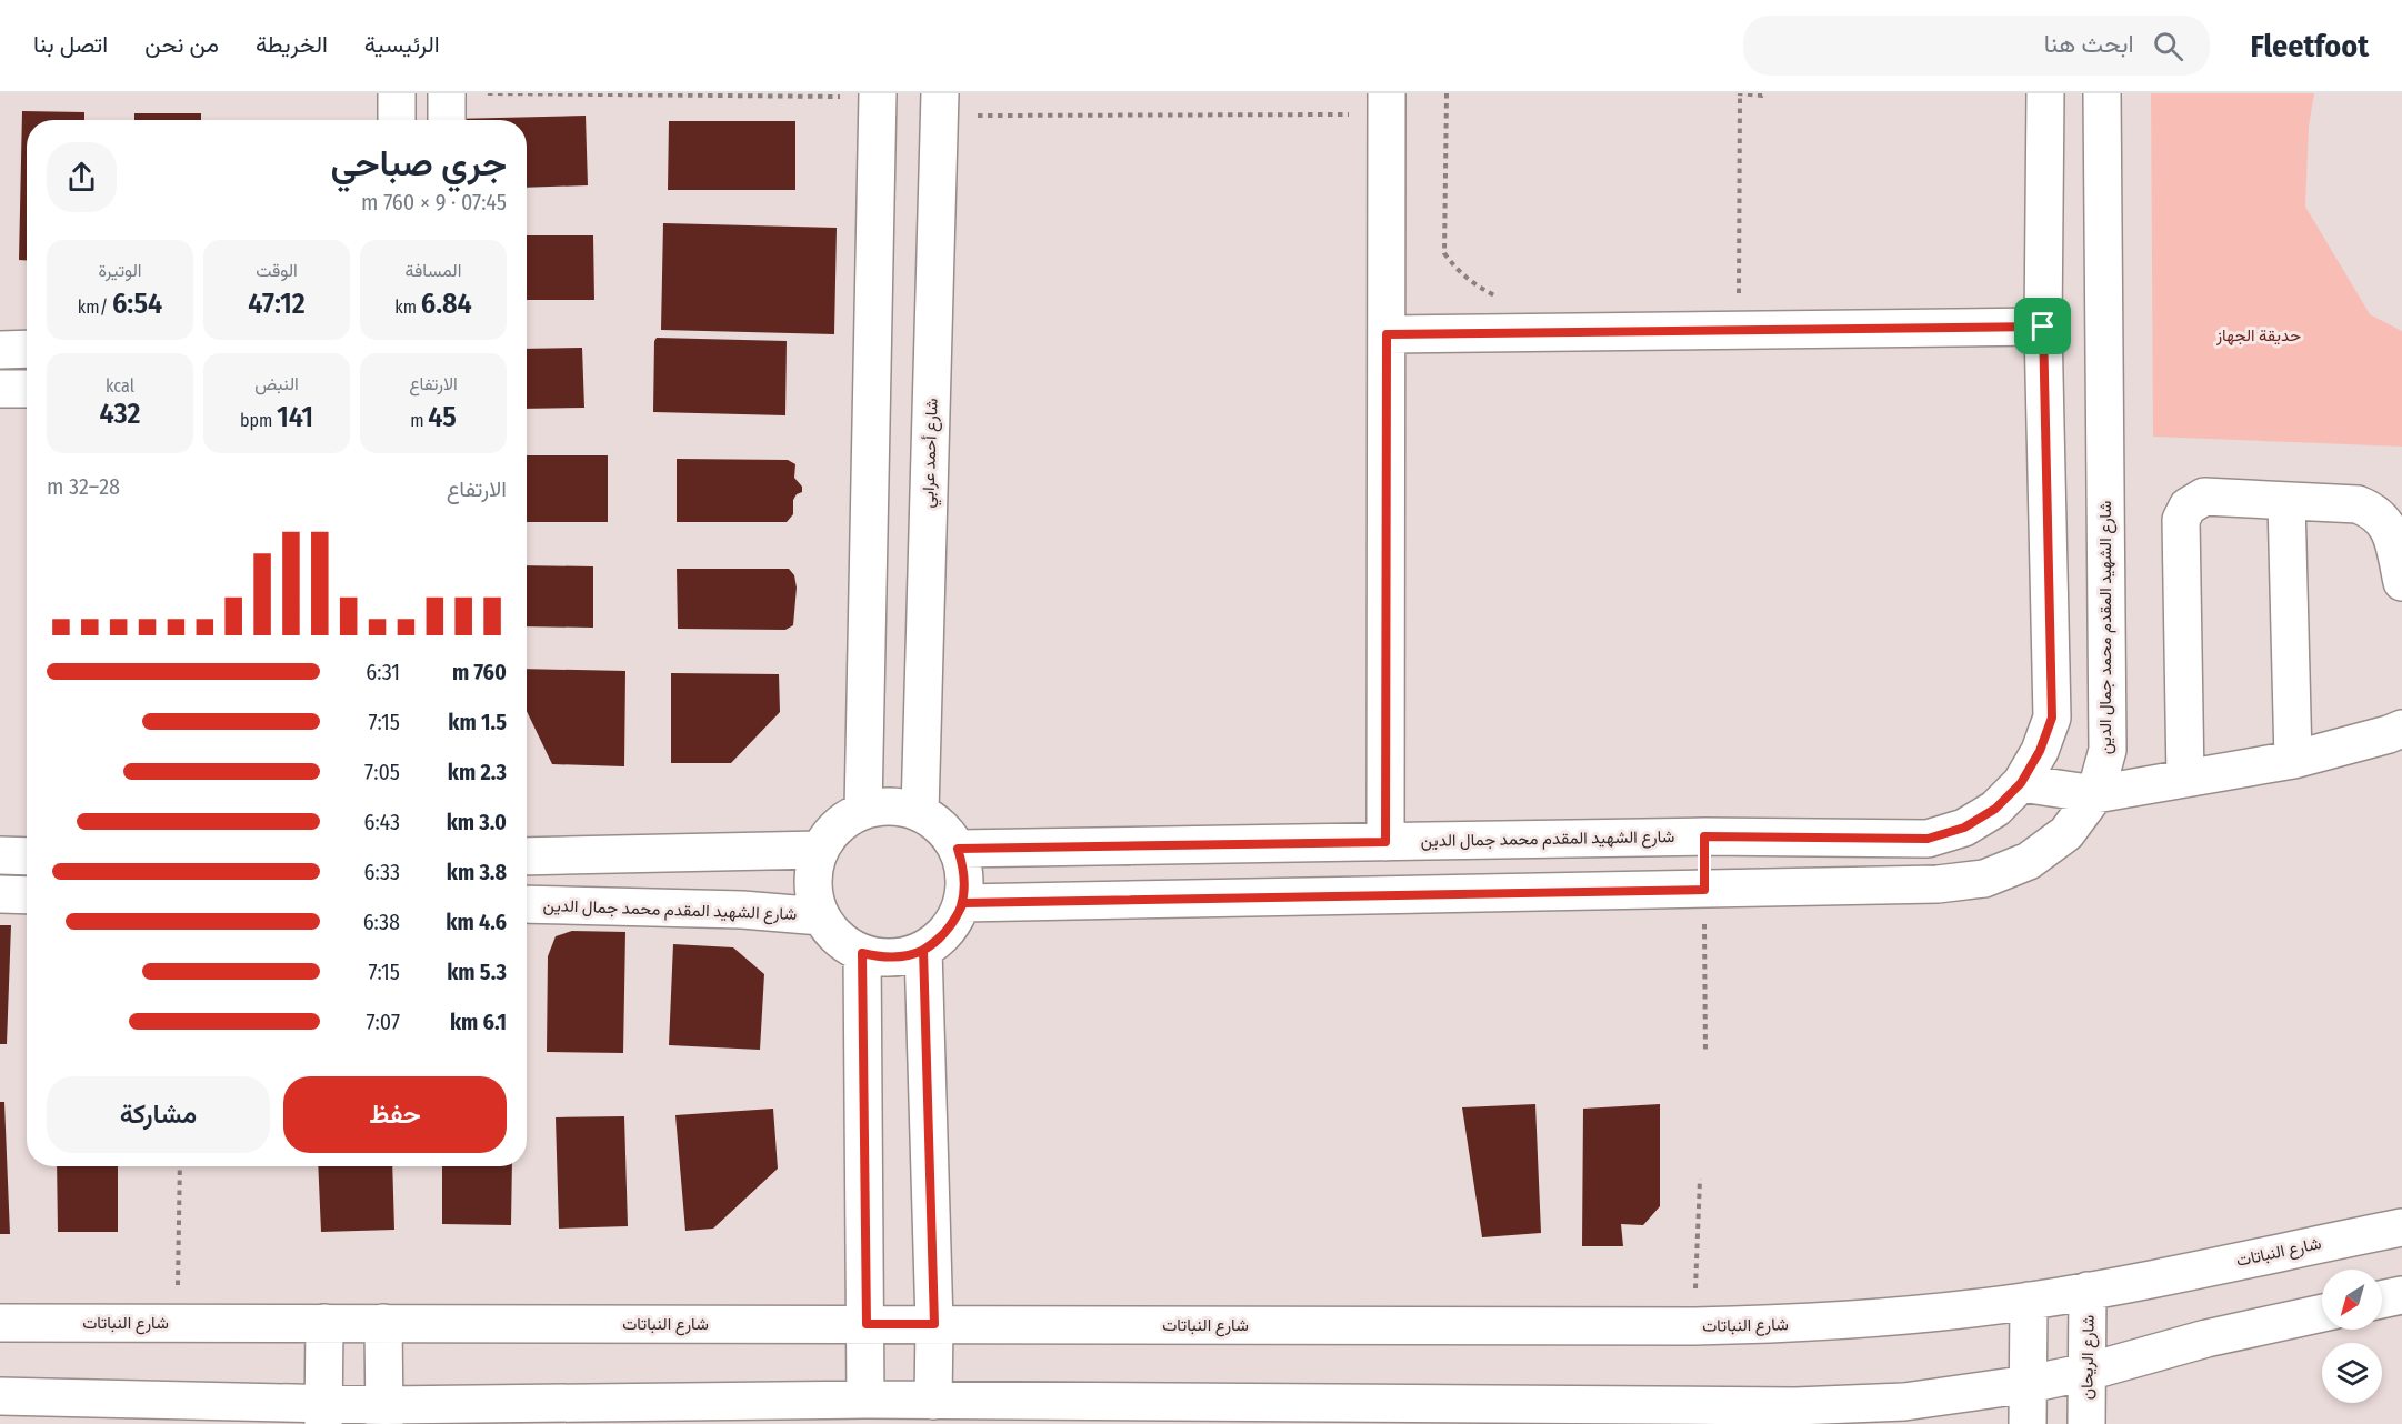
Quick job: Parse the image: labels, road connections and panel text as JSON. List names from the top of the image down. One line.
{"streets":{"street":["شارع أحمد عرابي","شارع الشهيد المقدم محمد جمال الدين","شارع النباتات","شارع الريحان"]},"crossings":[["شارع أحمد عرابي","شارع الشهيد المقدم محمد جمال الدين"],["شارع النباتات","شارع الريحان"]],"parks":["حديقة الجهاز"],"north":"bottom left","page":{"header":"Fleetfoot","search":"ابحث هنا","nav":["الرئيسية","الخريطة","من نحن","اتصل بنا"],"heading":["جري صباحي","07:45 · 9 × 760 m"],"stats":[["المسافة","6.84 km"],["الوقت","47:12"],["الوتيرة","6:54 /km"],["الارتفاع","45 m"],["النبض","141 bpm"],["kcal","432"]],"chart":["الارتفاع","28–32 m"],"list":[{"name":"760 m","note":"6:31"},{"name":"1.5 km","note":"7:15"},{"name":"2.3 km","note":"7:05"},{"name":"3.0 km","note":"6:43"},{"name":"3.8 km","note":"6:33"},{"name":"4.6 km","note":"6:38"},{"name":"5.3 km","note":"7:15"},{"name":"6.1 km","note":"7:07"}],"buttons":["حفظ","مشاركة"]}}
